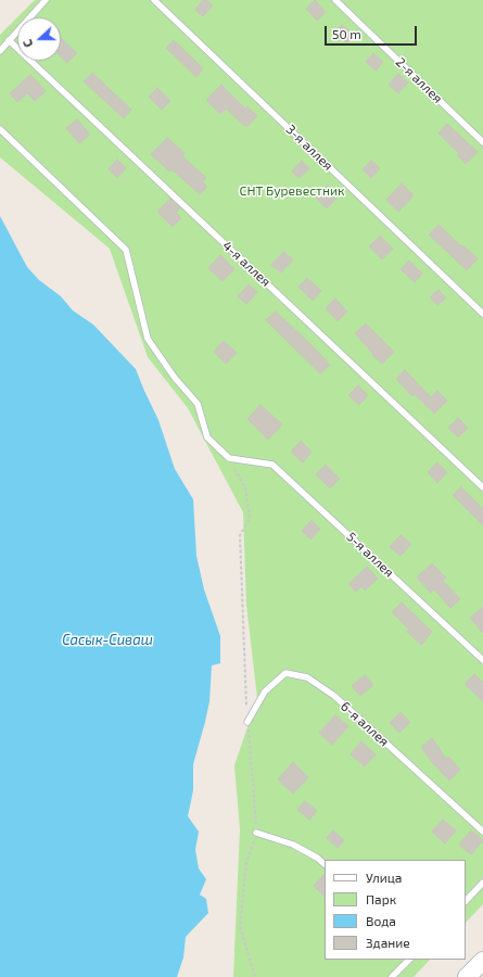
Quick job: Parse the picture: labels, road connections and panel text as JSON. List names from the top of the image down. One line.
{"streets":{"lane":["2-я аллея","3-я аллея","4-я аллея","5-я аллея","6-я аллея"]},"water":["Сасык-Сиваш"],"parks":["СНТ Буревестник"],"legend":["Улица","Парк","Вода","Здание"],"scale_bar":"50 m","north":"left"}
